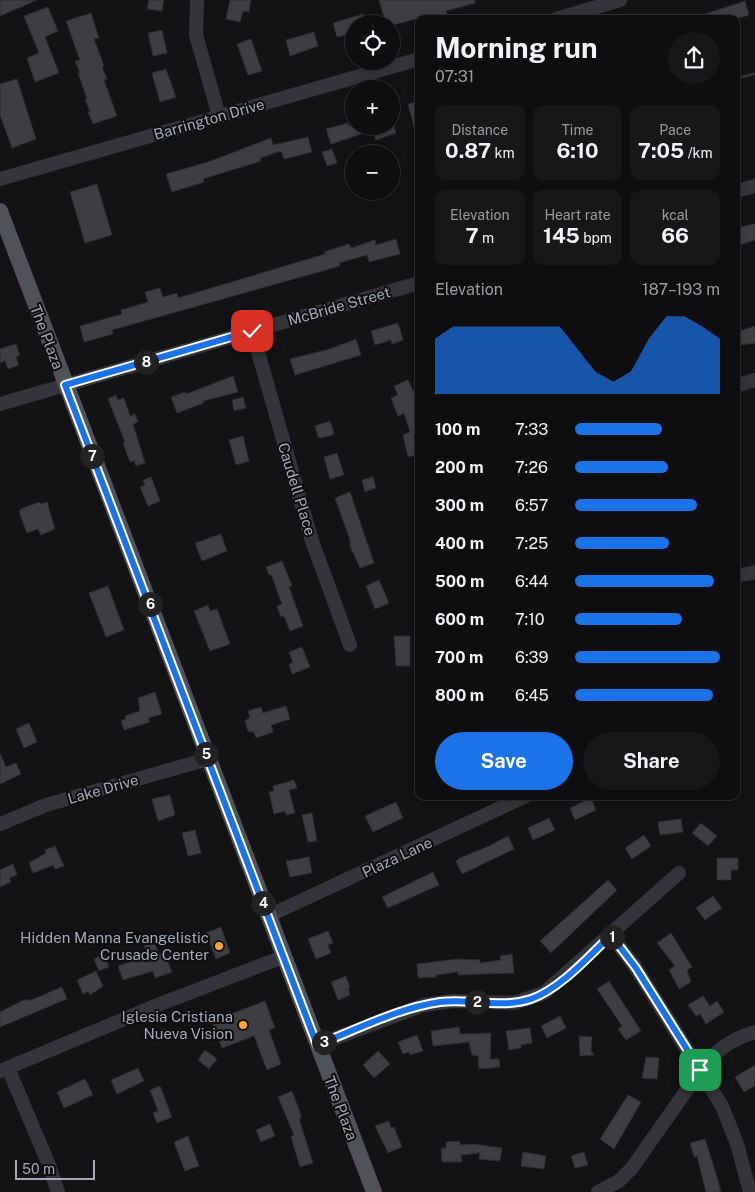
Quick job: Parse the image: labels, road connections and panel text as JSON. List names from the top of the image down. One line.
{"streets":{"main road":["The Plaza"],"street":["Barrington Drive","McBride Street","Caudell Place","Lake Drive","Plaza Lane"]},"crossings":[["McBride Street","The Plaza"],["McBride Street","Caudell Place"],["The Plaza","Lake Drive"],["The Plaza","Plaza Lane"]],"places":["Hidden Manna Evangelistic Crusade Center","Iglesia Cristiana Nueva Vision"],"scale_bar":"50 m","page":{"map_buttons":["+","−"],"heading":["Morning run","07:31"],"stats":[["Distance","0.87 km"],["Time","6:10"],["Pace","7:05 /km"],["Elevation","7 m"],["Heart rate","145 bpm"],["kcal","66"]],"chart":["Elevation","187–193 m"],"pins":["8","7","6","5","4","1","2","3"],"list":[{"name":"100 m","note":"7:33"},{"name":"200 m","note":"7:26"},{"name":"300 m","note":"6:57"},{"name":"400 m","note":"7:25"},{"name":"500 m","note":"6:44"},{"name":"600 m","note":"7:10"},{"name":"700 m","note":"6:39"},{"name":"800 m","note":"6:45"}],"buttons":["Save","Share"],"scale":"50 m"}}
